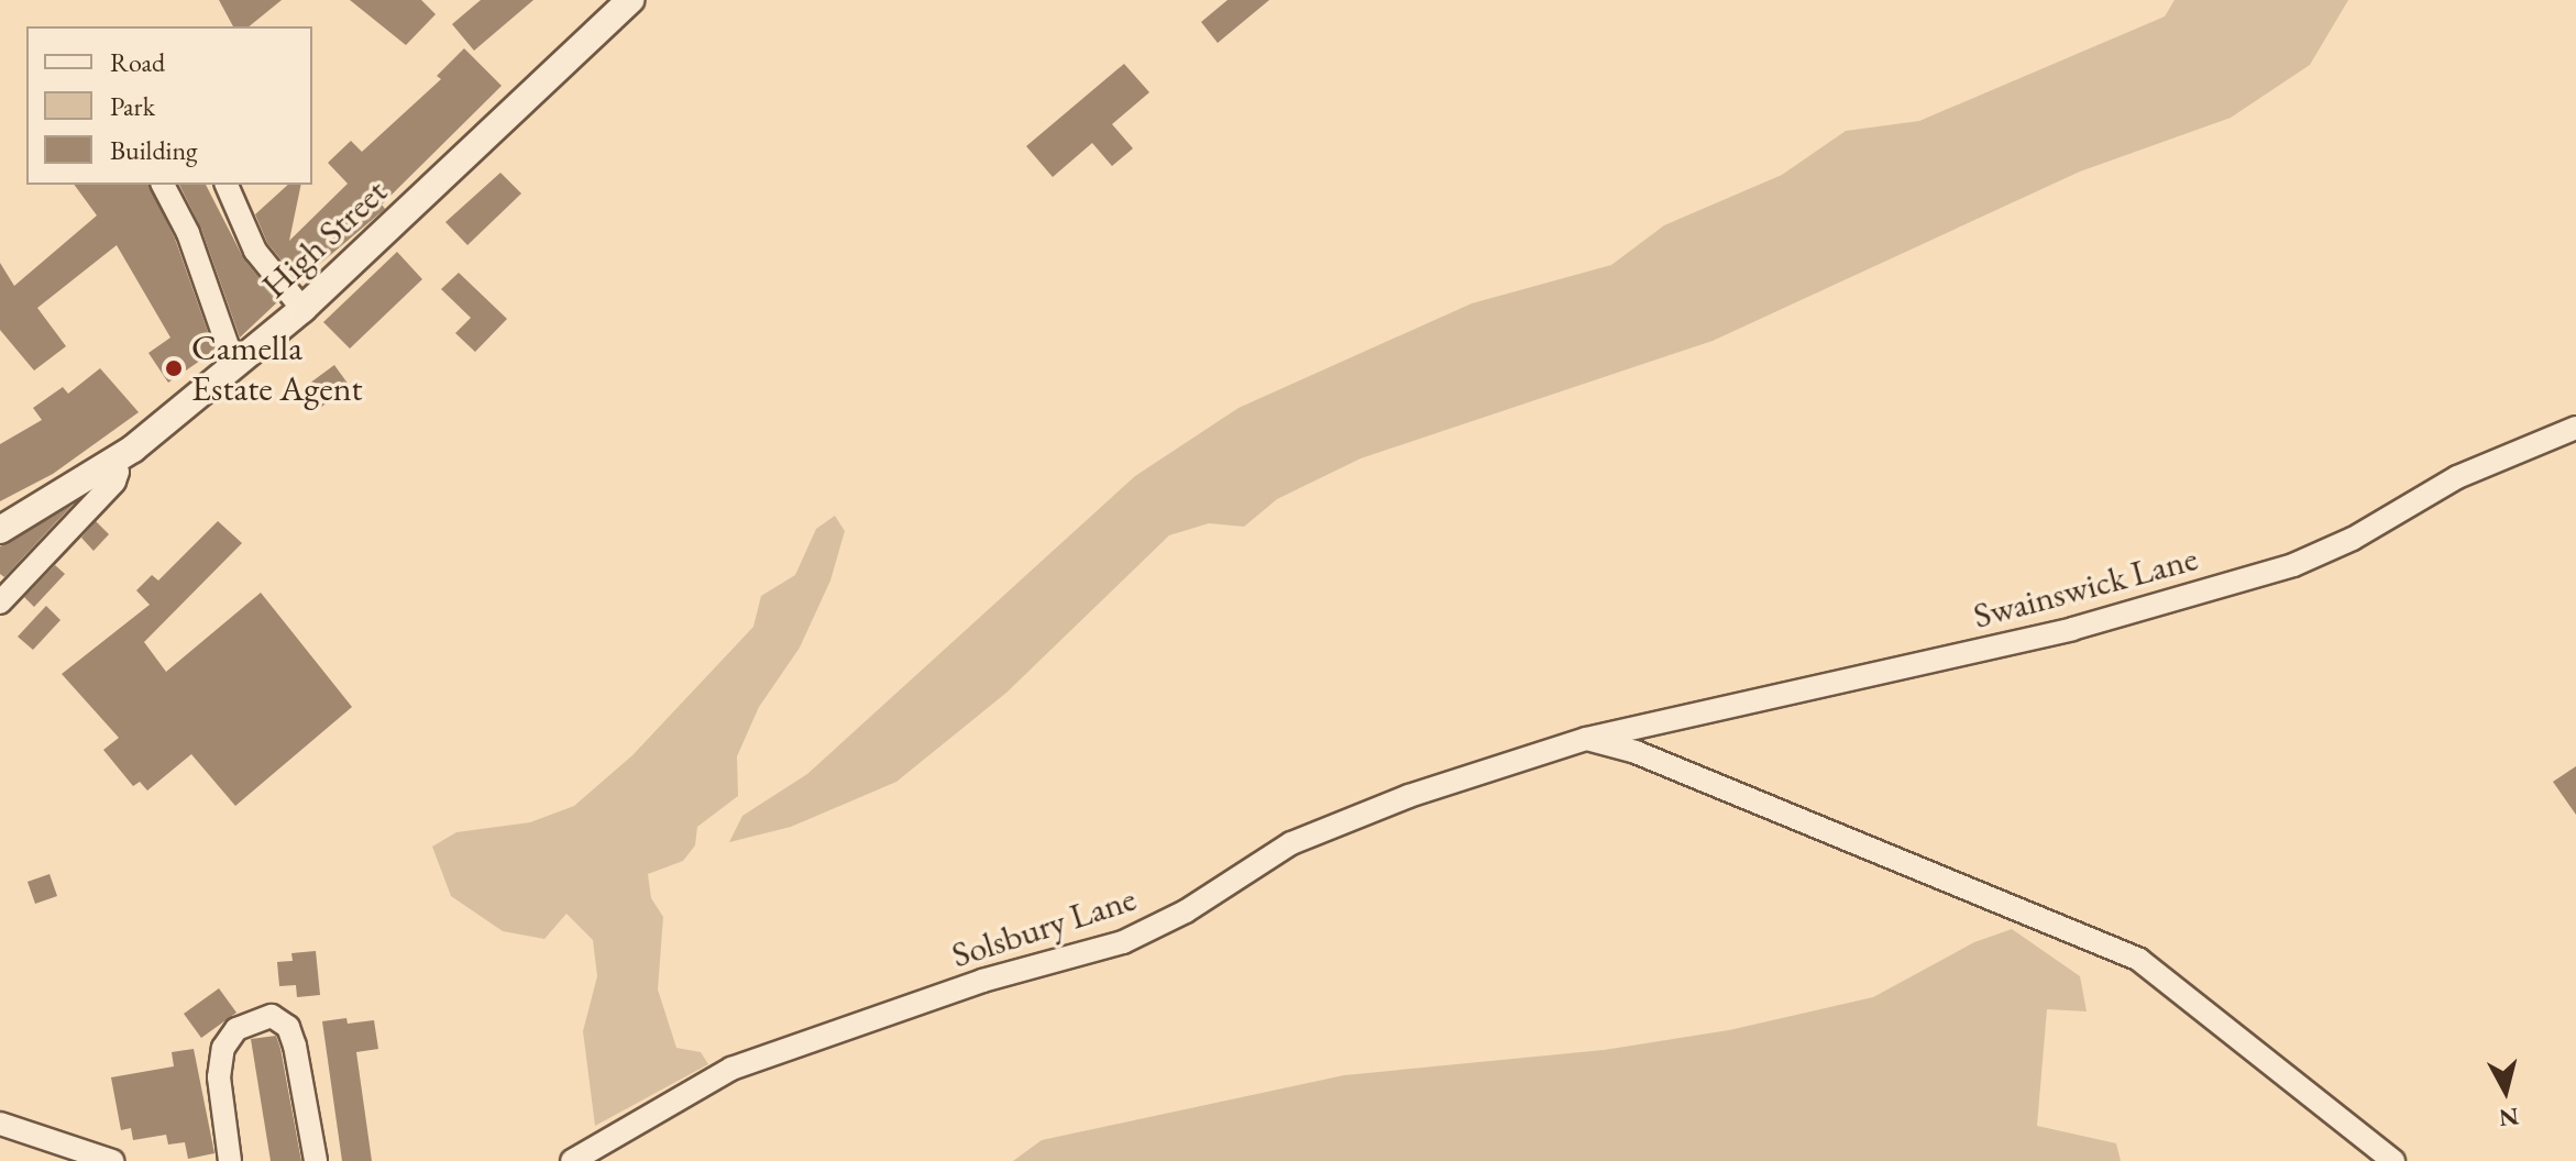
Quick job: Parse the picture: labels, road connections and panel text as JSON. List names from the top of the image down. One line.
{"streets":{"street":["High Street","Swainswick Lane","Solsbury Lane"]},"crossings":[["Swainswick Lane","Solsbury Lane"]],"places":["Camella Estate Agent"],"legend":["Road","Park","Building"],"north":"bottom"}
